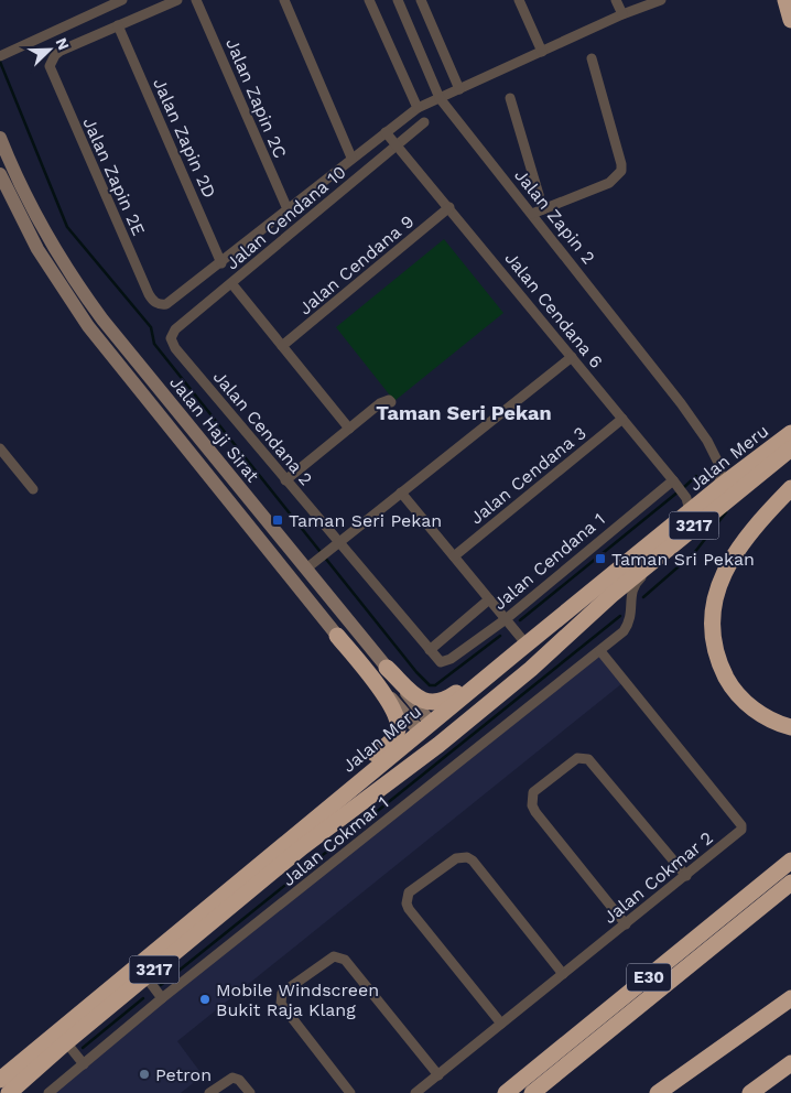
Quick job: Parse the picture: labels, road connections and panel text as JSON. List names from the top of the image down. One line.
{"streets":{"highway":["Jalan Meru","3217","E30"],"main road":["Jalan Haji Sirat"],"street":["Jalan Zapin 2C","Jalan Zapin 2D","Jalan Zapin 2E","Jalan Zapin 2","Jalan Cendana 10","Jalan Cendana 9","Jalan Cendana 6","Jalan Cendana 2","Jalan Cendana 3","Jalan Cendana 1","Jalan Cokmar 1","Jalan Cokmar 2"]},"crossings":[["Jalan Zapin 2D","Jalan Zapin 2E"],["Jalan Zapin 2","Jalan Meru"],["Jalan Cendana 10","Jalan Cendana 6"],["Jalan Cendana 10","Jalan Cendana 2"],["Jalan Cendana 9","Jalan Cendana 6"],["Jalan Cendana 6","Jalan Meru"],["Jalan Cendana 6","Jalan Cendana 3"],["Jalan Cendana 6","Jalan Cendana 1"],["Jalan Cendana 6","Jalan Cokmar 1"],["Jalan Cendana 2","Jalan Cendana 1"],["Jalan Haji Sirat","Jalan Meru"],["Jalan Meru","Jalan Cokmar 1"],["Jalan Cokmar 1","Jalan Cokmar 2"]],"districts":["Taman Seri Pekan"],"places":{"transit":["Taman Seri Pekan","Taman Sri Pekan"],"other":["Mobile Windscreen Bukit Raja Klang","Petron"]},"north":"top right"}
